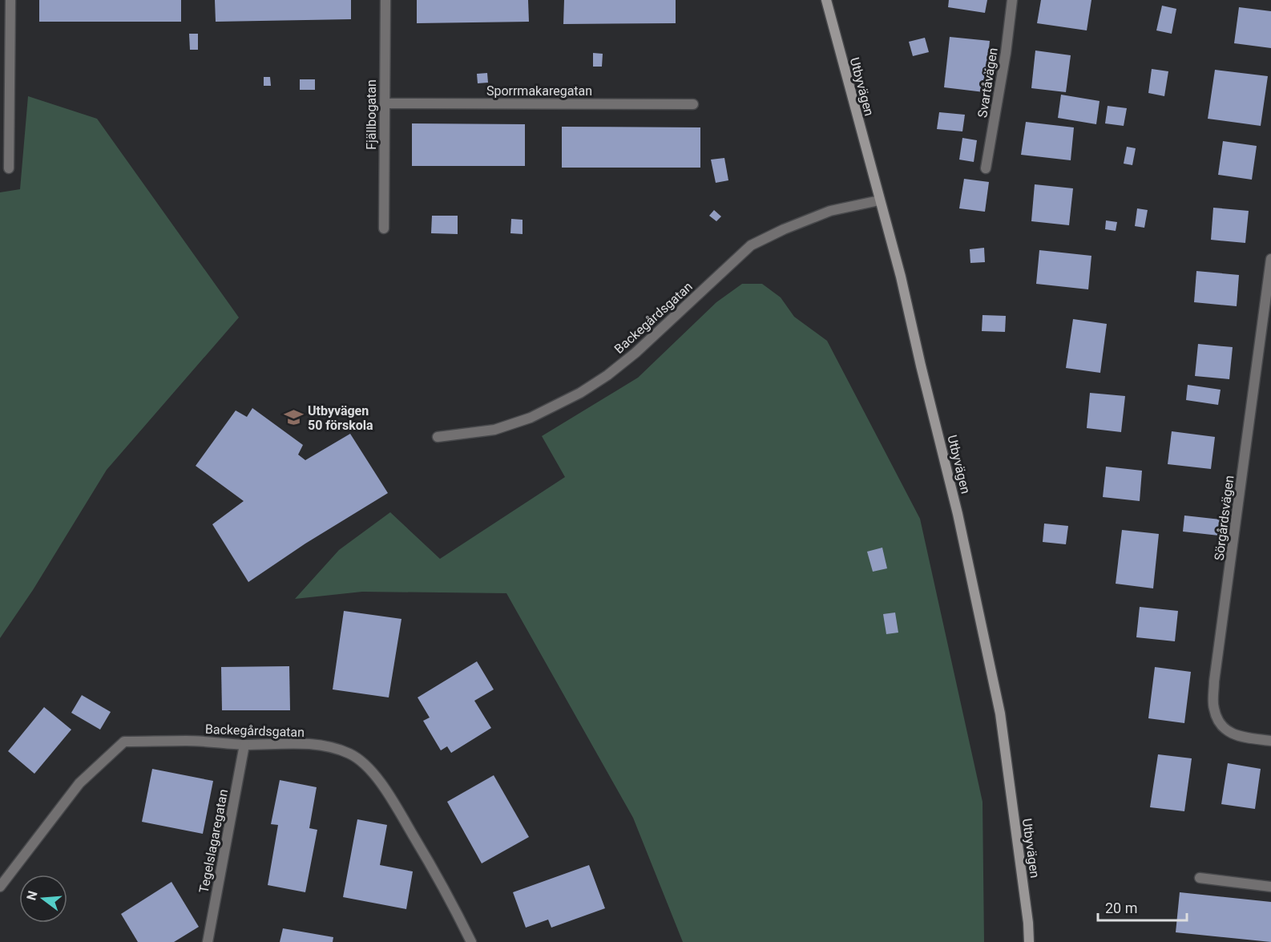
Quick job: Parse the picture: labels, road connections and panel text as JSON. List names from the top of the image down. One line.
{"streets":{"street":["Svartåvägen","Utbyvägen","Sporrmakaregatan","Fjällbogatan","Backegårdsgatan","Sörgårdsvägen","Tegelslagaregatan"]},"crossings":[["Utbyvägen","Backegårdsgatan"],["Sporrmakaregatan","Fjällbogatan"],["Backegårdsgatan","Tegelslagaregatan"]],"places":{"school or university":["Utbyvägen 50 förskola"]},"scale_bar":"20 m","north":"left"}
